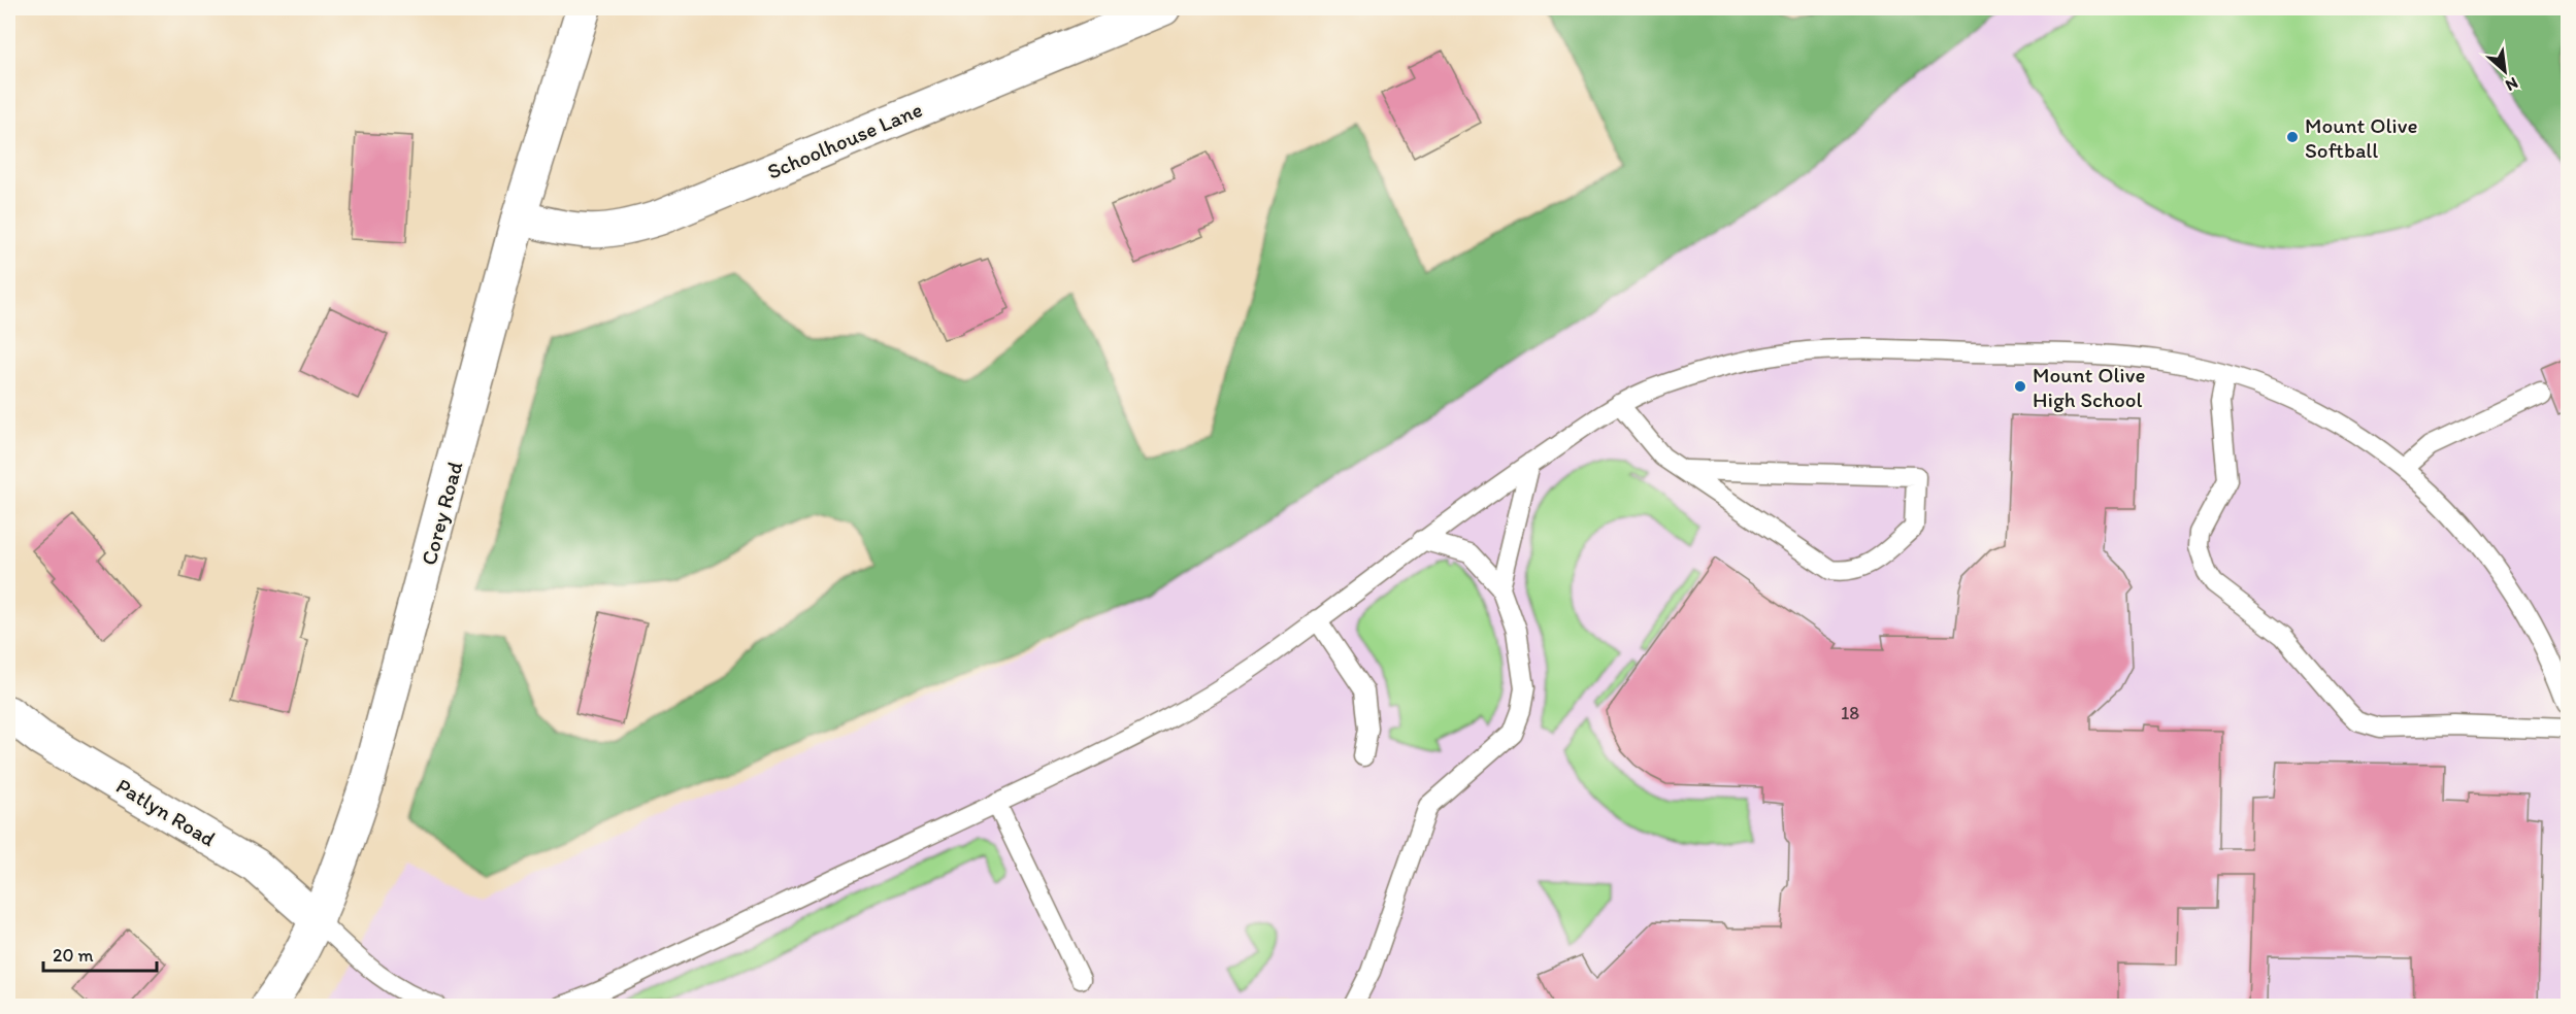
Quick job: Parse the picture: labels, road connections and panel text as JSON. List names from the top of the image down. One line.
{"streets":{"street":["Schoolhouse Lane","Corey Road","Patlyn Road"]},"crossings":[["Schoolhouse Lane","Corey Road"],["Corey Road","Patlyn Road"]],"places":["Mount Olive Softball","Mount Olive High School"],"house_numbers":["18"],"scale_bar":"20 m","north":"bottom right"}
